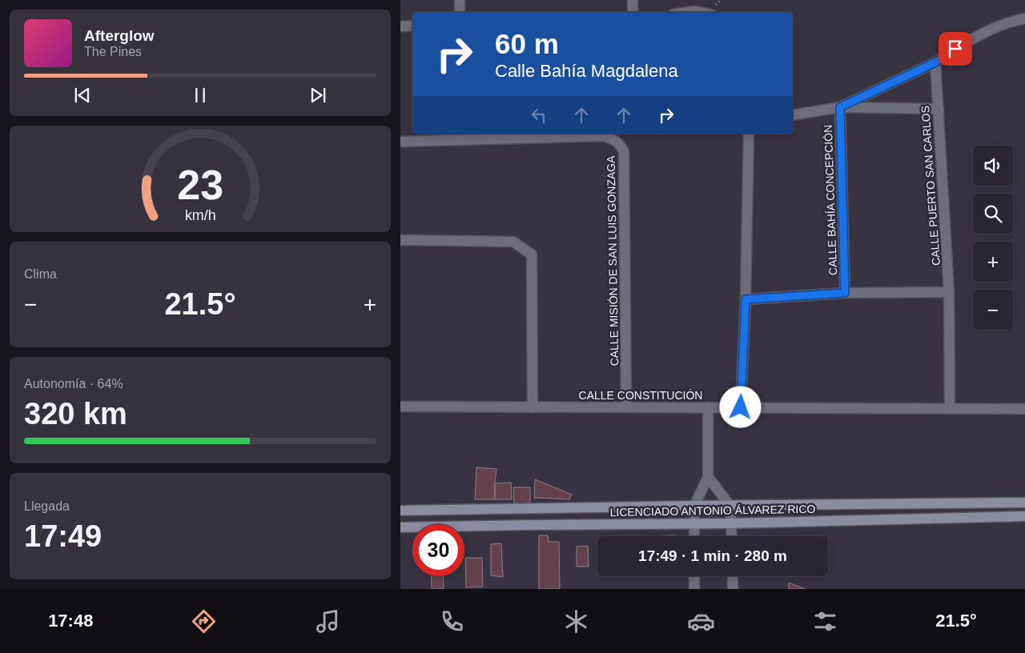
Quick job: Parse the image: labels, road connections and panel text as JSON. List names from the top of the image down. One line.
{"streets":{"main road":["LICENCIADO ANTONIO ÁLVAREZ RICO"],"street":["CALLE PUERTO SAN CARLOS","CALLE BAHÍA CONCEPCIÓN","CALLE MISIÓN DE SAN LUIS GONZAGA","CALLE CONSTITUCIÓN"]},"crossings":[["CALLE PUERTO SAN CARLOS","CALLE CONSTITUCIÓN"],["CALLE MISIÓN DE SAN LUIS GONZAGA","CALLE CONSTITUCIÓN"]],"page":{"turn":["60 m","Calle Bahía Magdalena"],"song":["Afterglow","The Pines"],"map_buttons":["+","−"],"tile":["Clima",["Autonomía · 64%","320 km"],["Llegada","17:49"]],"heat":["−","21.5°","+"],"limit":"30","trip":"17:49 · 1 min · 280 m","tabs":["17:48","21.5°"],"gauge":["23","km/h"]}}
